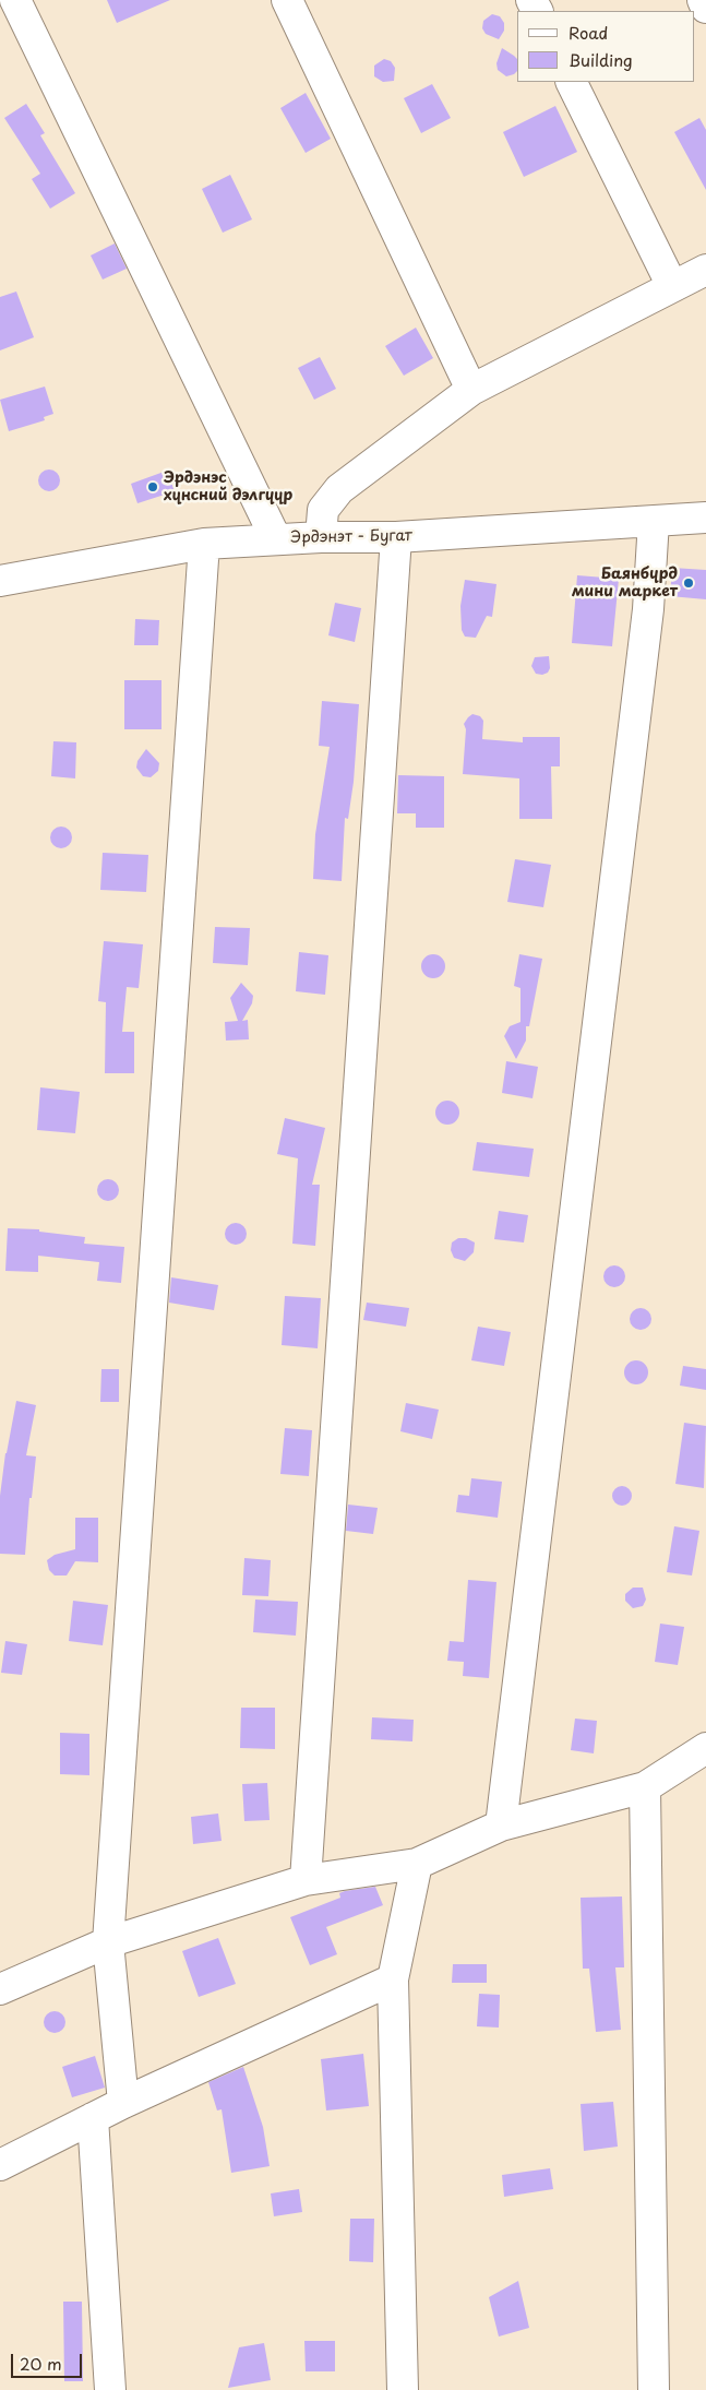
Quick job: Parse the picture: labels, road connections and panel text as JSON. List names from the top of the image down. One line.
{"streets":{"street":["Эрдэнэт - Бугат"]},"places":["Эрдэнэс хүнсний дэлгүүр","Баянбүрд мини маркет"],"legend":["Road","Building"],"scale_bar":"20 m"}
